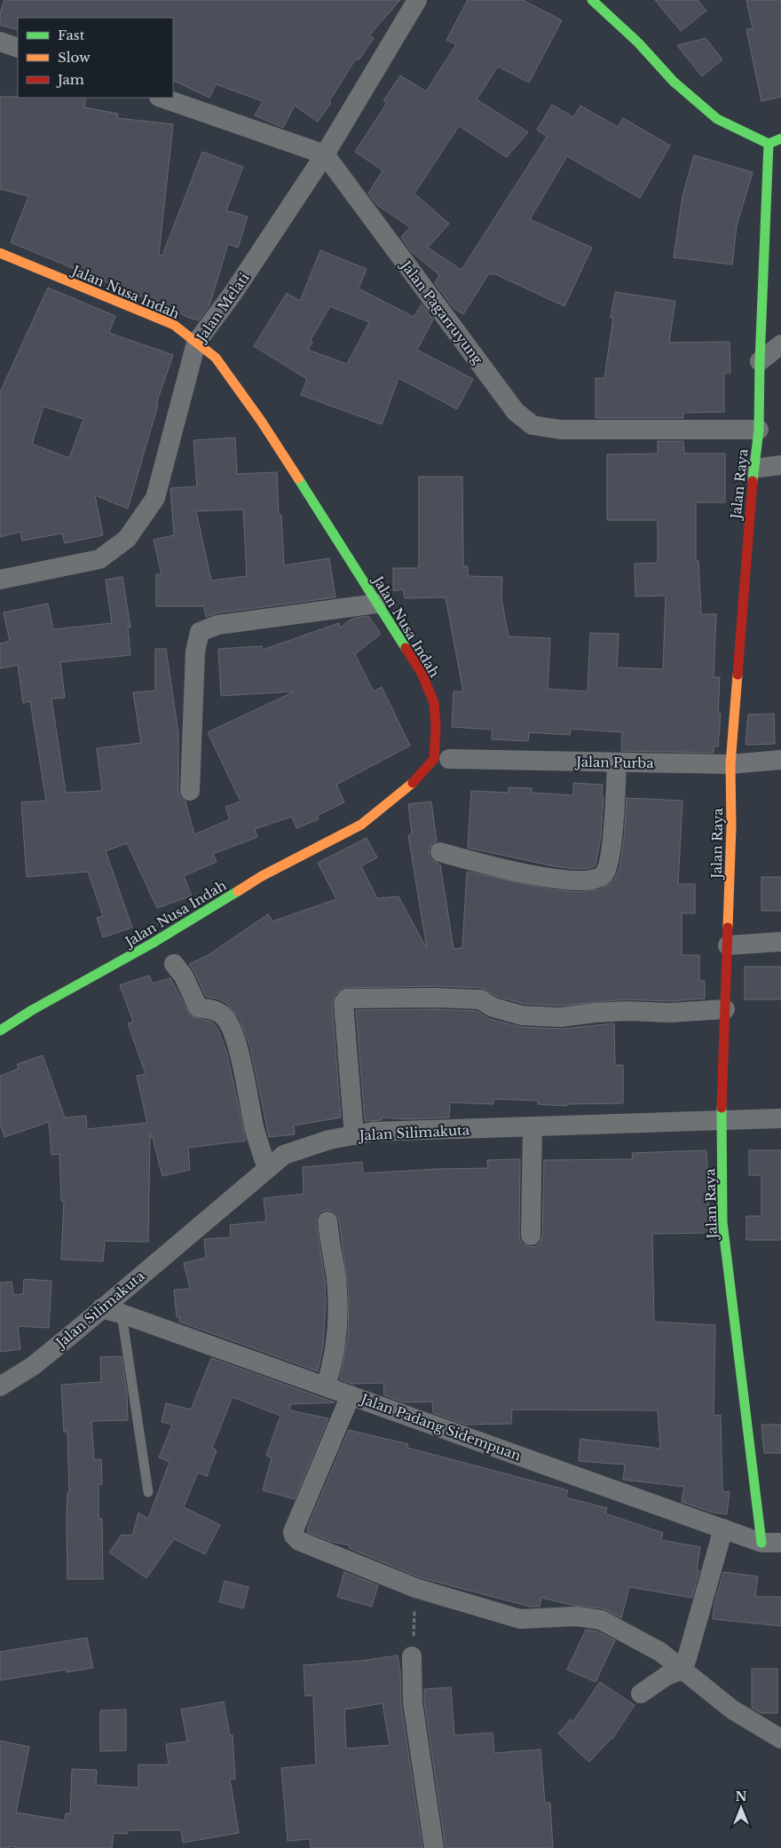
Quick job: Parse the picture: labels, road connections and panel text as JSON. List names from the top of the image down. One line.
{"streets":{"street":["Jalan Nusa Indah","Jalan Melati","Jalan Pagarruyung","Jalan Raya","Jalan Purba","Jalan Silimakuta","Jalan Padang Sidempuan"]},"crossings":[["Jalan Nusa Indah","Jalan Melati"],["Jalan Melati","Jalan Pagarruyung"],["Jalan Pagarruyung","Jalan Raya"],["Jalan Raya","Jalan Purba"],["Jalan Raya","Jalan Silimakuta"],["Jalan Raya","Jalan Padang Sidempuan"],["Jalan Silimakuta","Jalan Padang Sidempuan"]],"legend":["Fast","Slow","Jam"],"north":"top"}
